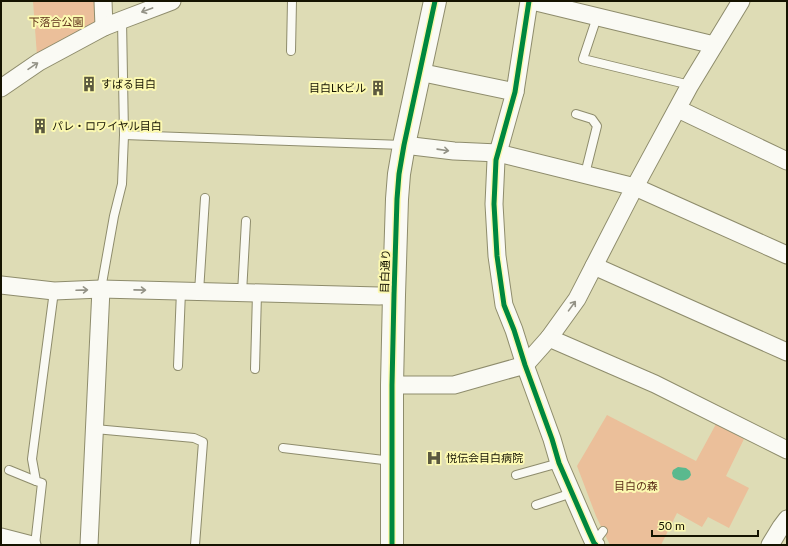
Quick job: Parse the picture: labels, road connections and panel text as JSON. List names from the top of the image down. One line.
{"streets":{"main road":["目白通り"]},"parks":["下落合公園","目白の森"],"places":{"building":["すばる目白","目白LKビル","パレ・ロワイヤル目白"],"hospital":["悦伝会目白病院"]},"scale_bar":"50 m"}
